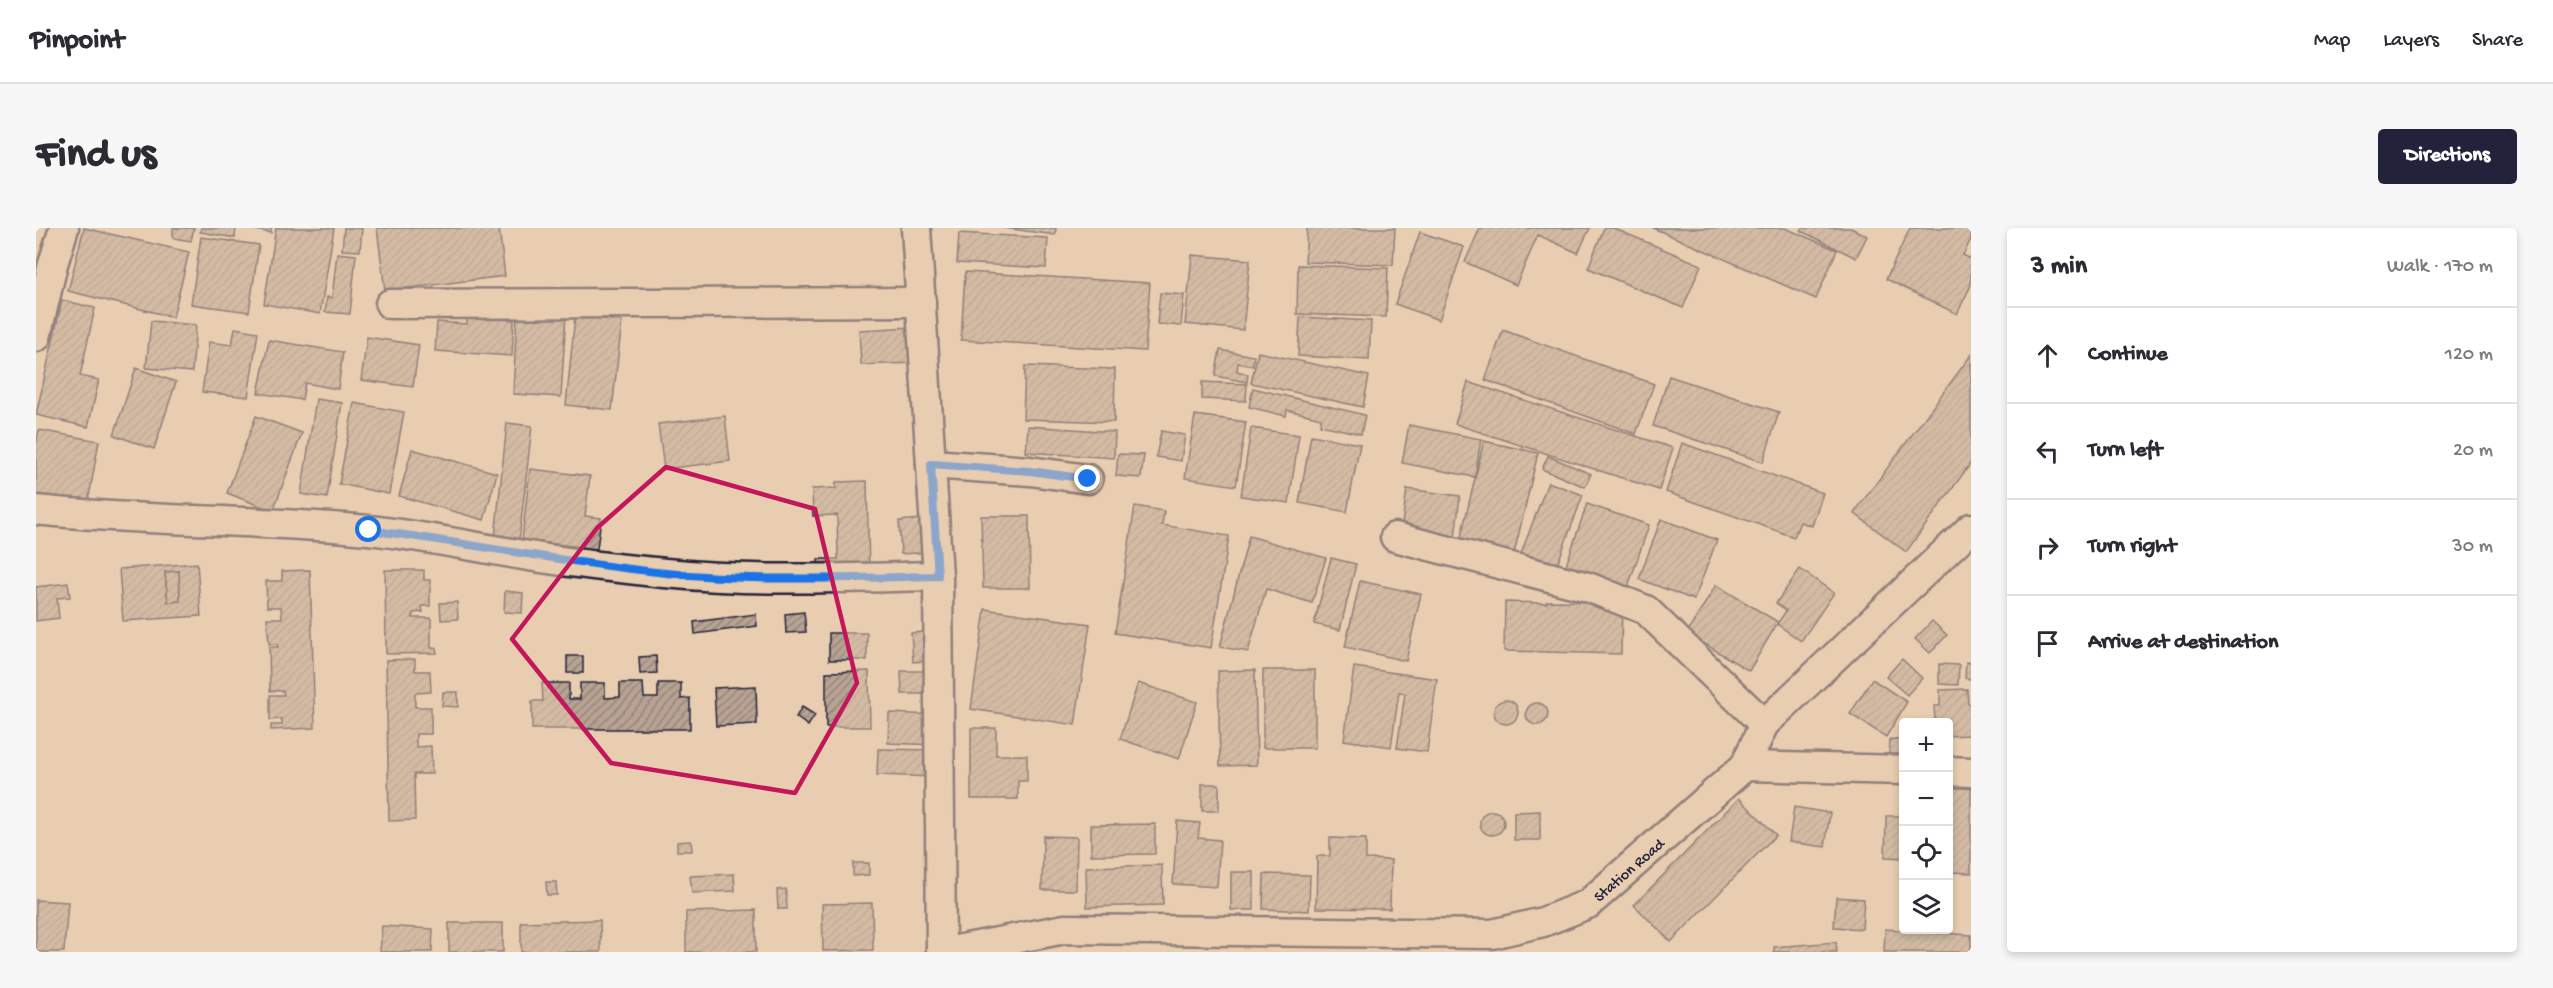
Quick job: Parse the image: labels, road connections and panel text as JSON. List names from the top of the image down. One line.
{"streets":{"street":["Station Road"]},"page":{"header":"Pinpoint","nav":["Map","Layers","Share"],"buttons":"Directions","title":"Find us","heading":["3 min","Walk · 170 m"],"list":[["Continue","120 m"],["Turn left","20 m"],["Turn right","30 m"],"Arrive at destination"],"map_buttons":["+","−"]}}
